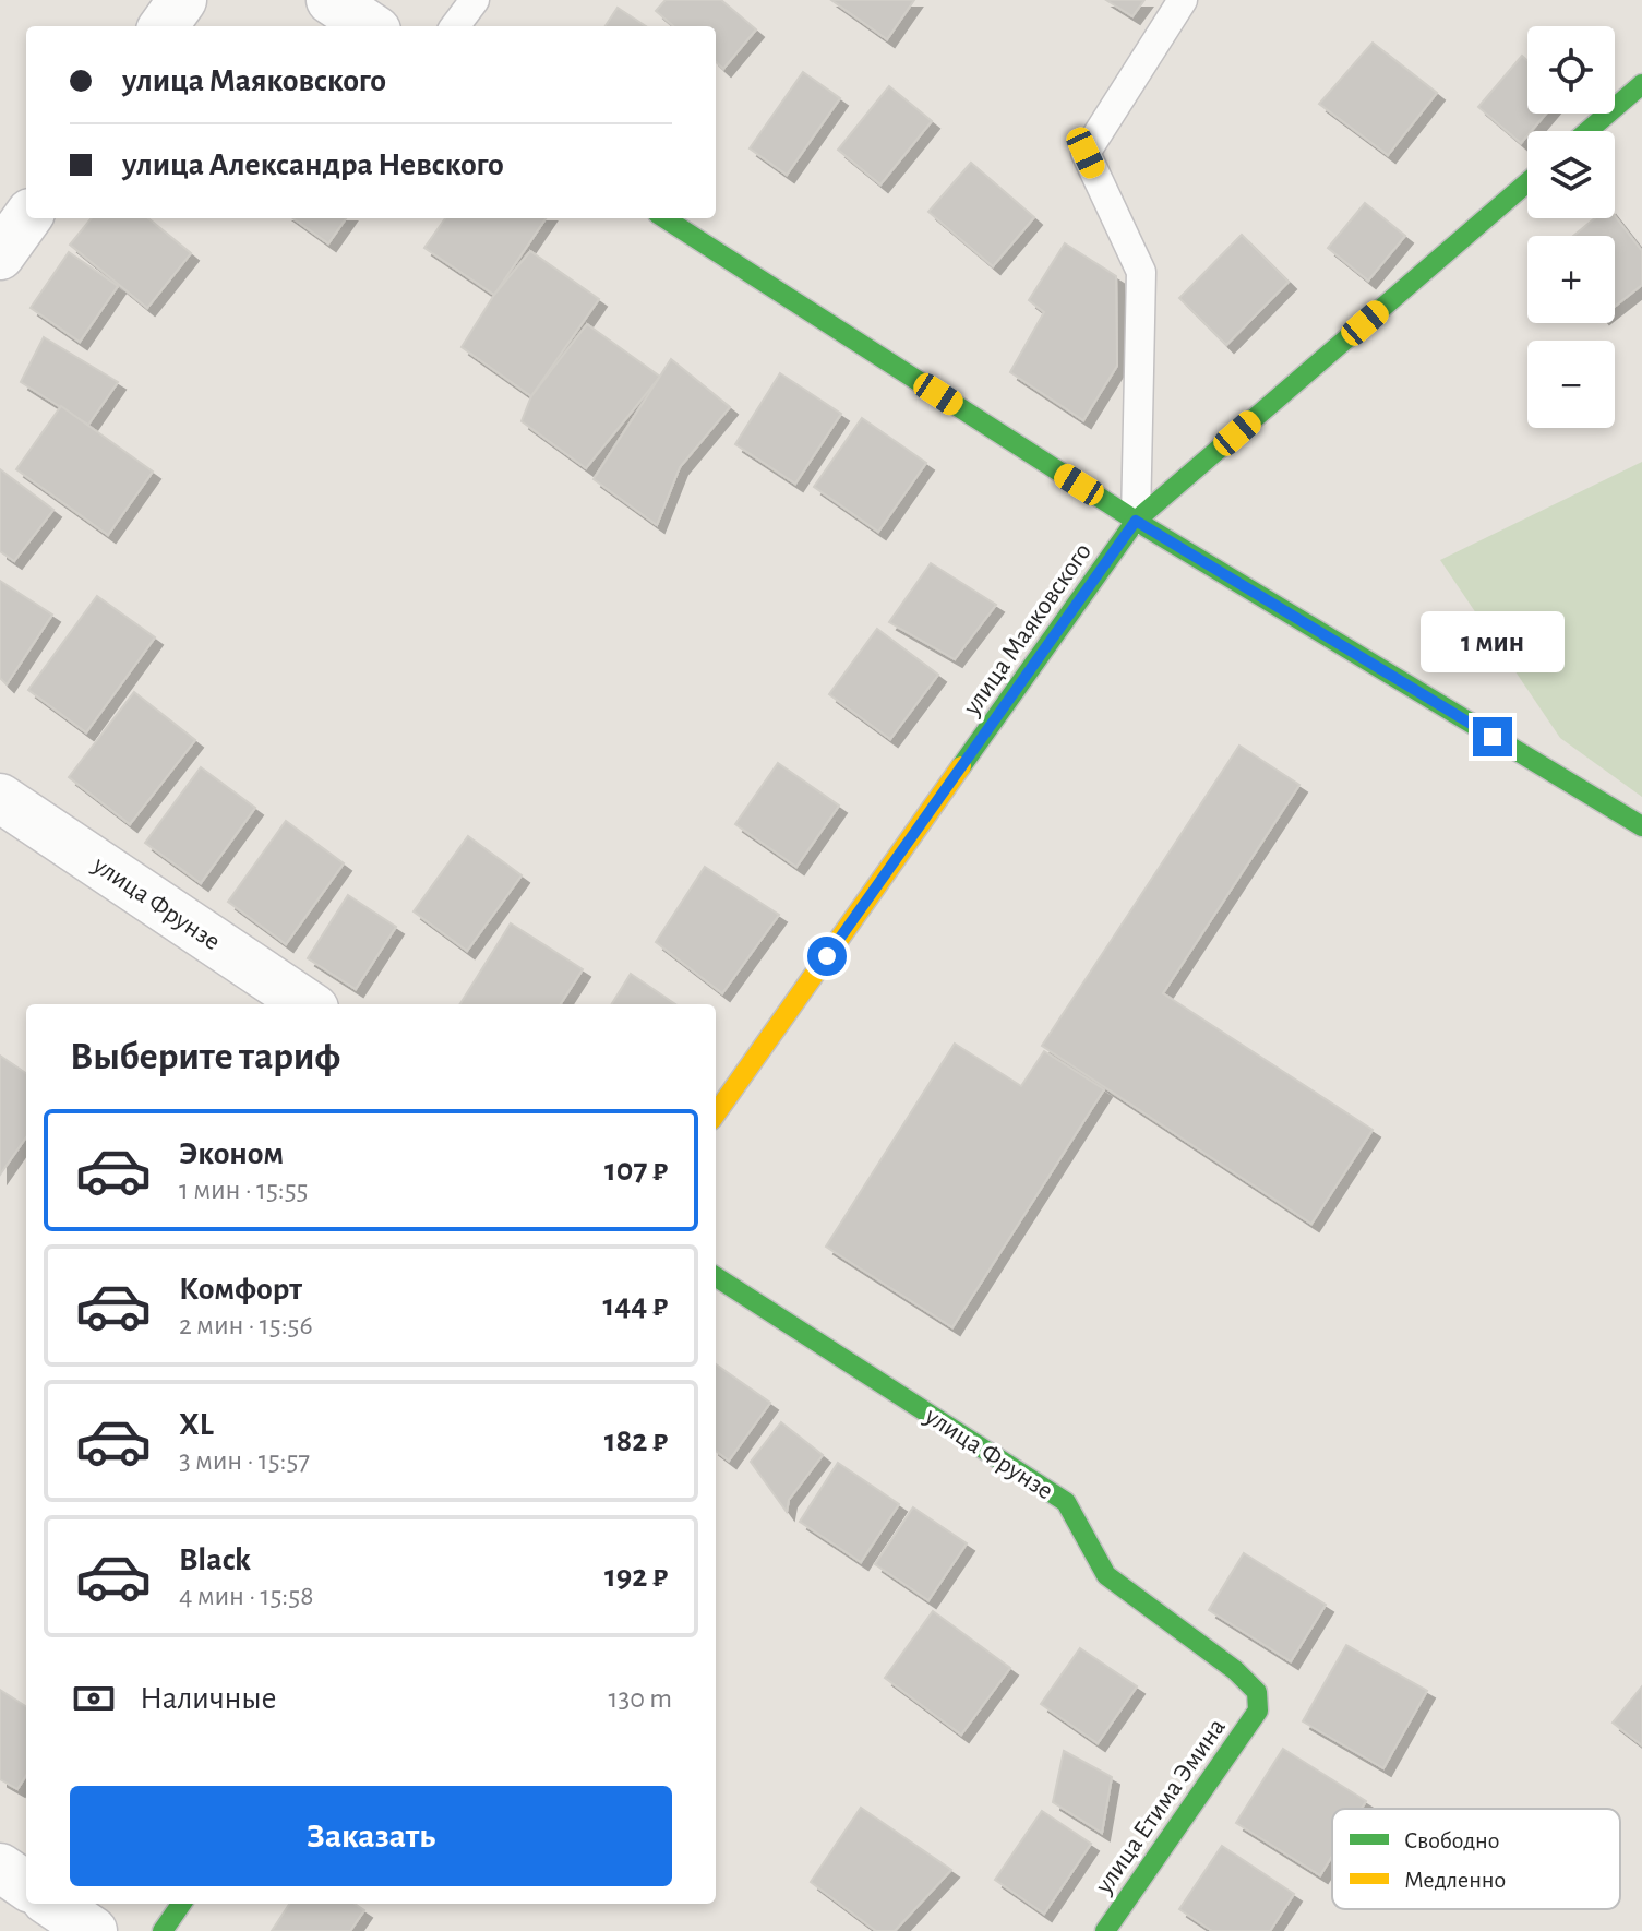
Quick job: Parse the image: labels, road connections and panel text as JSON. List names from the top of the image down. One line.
{"streets":{"street":["улица Маяковского","улица Фрунзе","улица Етима Эмина"]},"crossings":[["улица Фрунзе","улица Етима Эмина"]],"legend":["Свободно","Медленно"],"page":{"map_buttons":["+","−"],"banner":["улица Маяковского","улица Александра Невского"],"bubble":"1 мин","heading":"Выберите тариф","list":[{"name":"Эконом","note":"1 мин · 15:55","value":"107 ₽"},{"name":"Комфорт","note":"2 мин · 15:56","value":"144 ₽"},{"name":"XL","note":"3 мин · 15:57","value":"182 ₽"},{"name":"Black","note":"4 мин · 15:58","value":"192 ₽"}],"pay":["Наличные","130 m"],"buttons":"Заказать"}}
